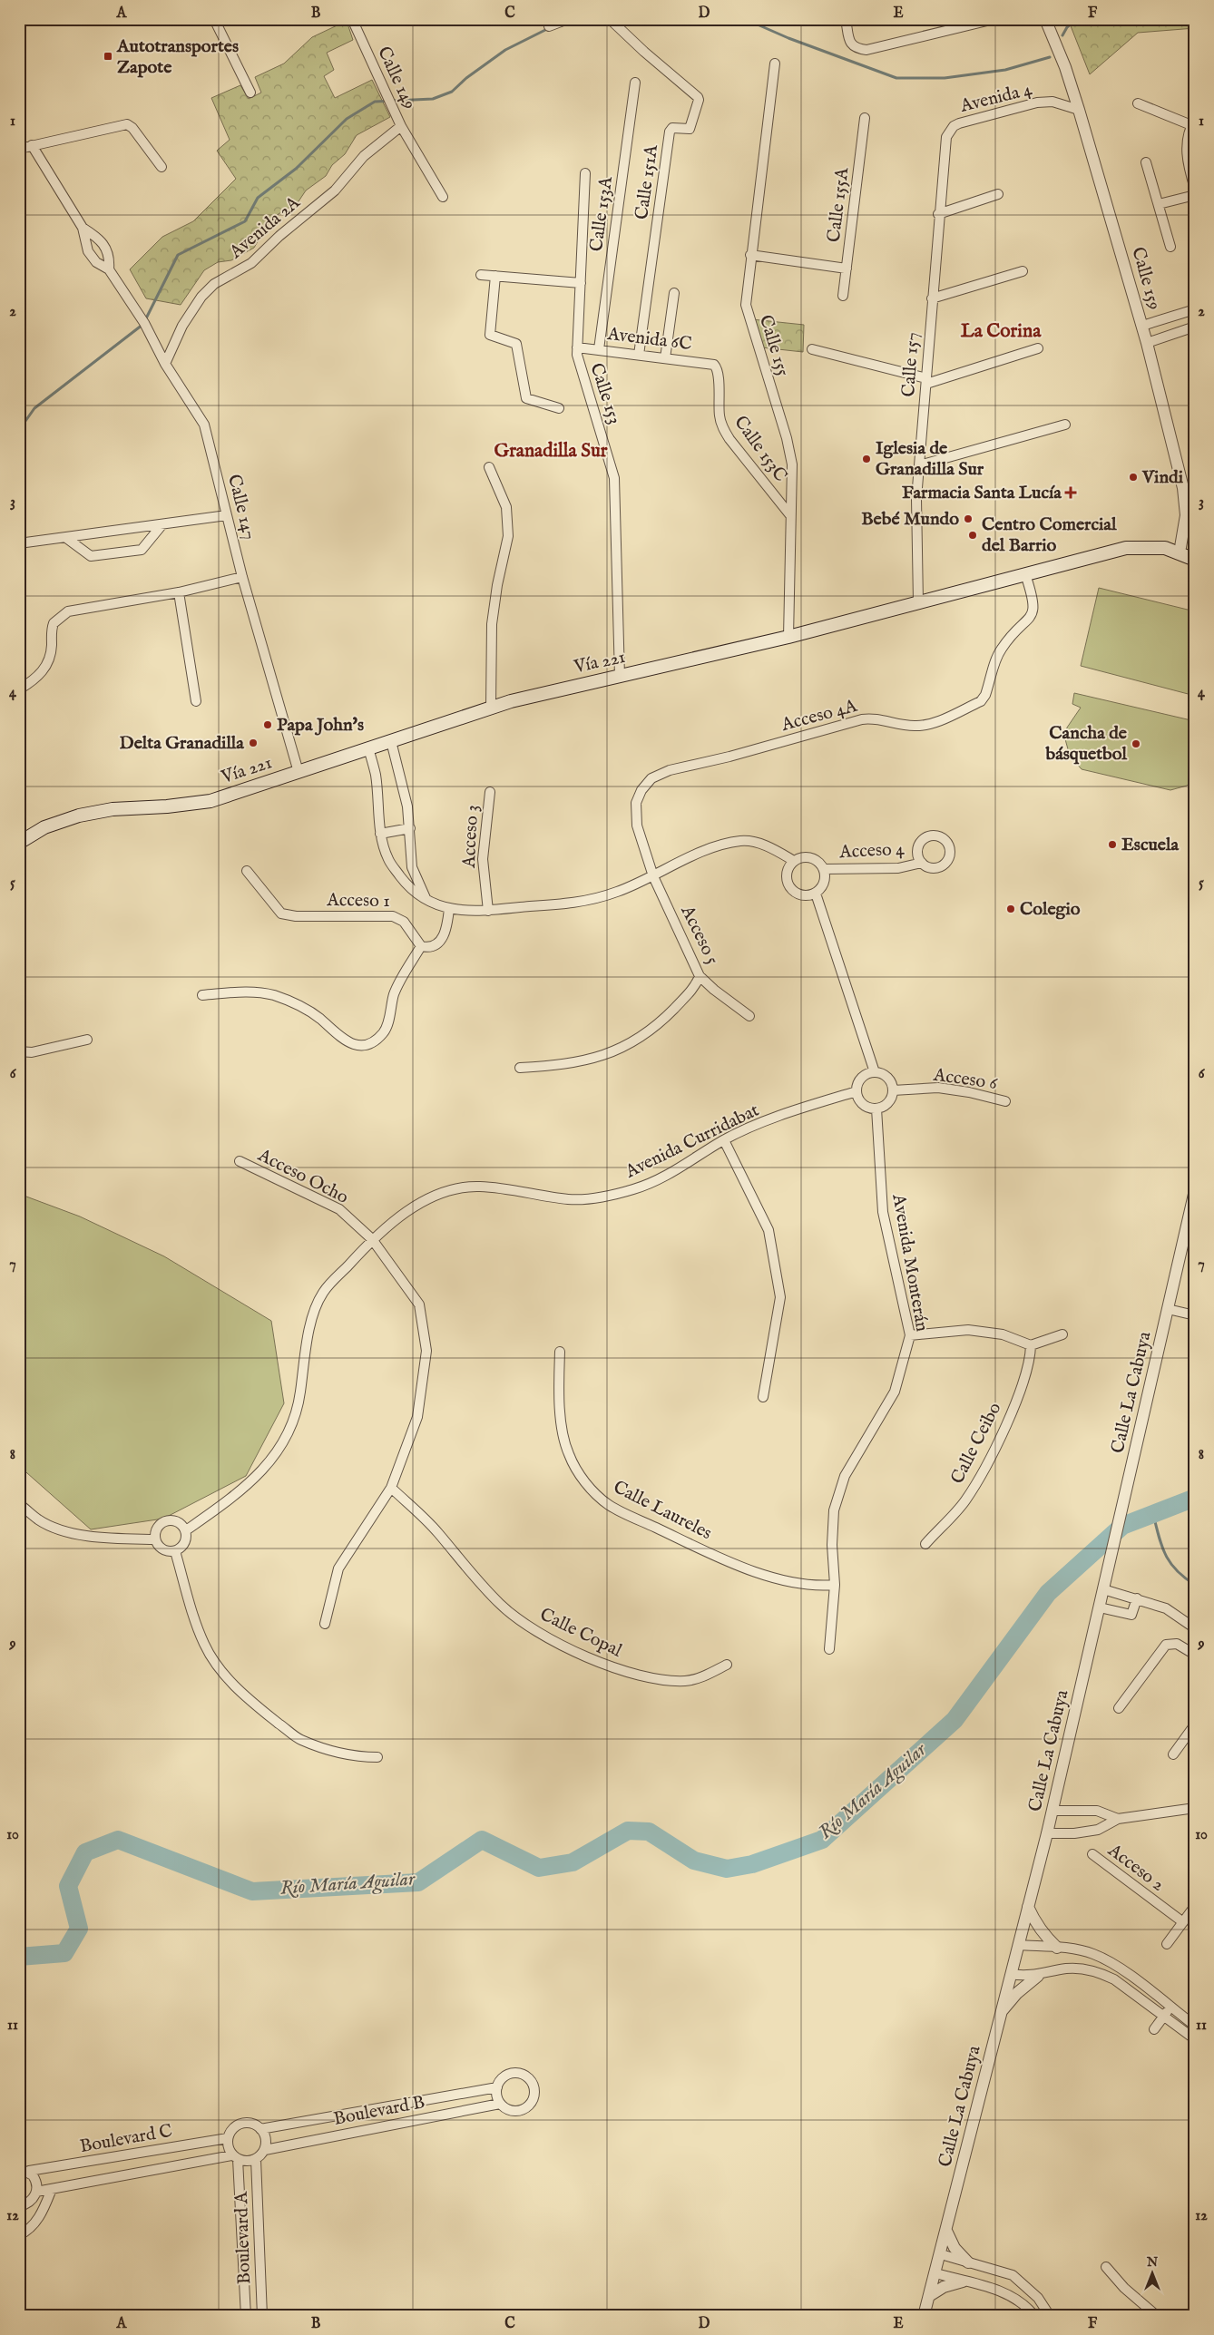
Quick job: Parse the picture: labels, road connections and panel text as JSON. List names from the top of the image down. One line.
{"streets":{"main road":["Vía 221"],"street":["Calle 149","Avenida 4","Calle 151A","Calle 155A","Calle 153A","Avenida 2A","Calle 159","Avenida 6C","Calle 155","Calle 157","Calle 153","Calle 153C","Calle 147","Acceso 4A","Acceso 3","Acceso 4","Acceso 1","Acceso 5","Acceso 6","Avenida Curridabat","Acceso Ocho","Avenida Monterán","Calle La Cabuya","Calle Ceibo","Calle Laureles","Calle Copal","Acceso 2","Boulevard B","Boulevard C","Boulevard A"]},"crossings":[["Calle 149","Avenida 2A"],["Avenida 4","Calle 159"],["Avenida 4","Calle 157"],["Calle 151A","Avenida 6C"],["Calle 153A","Avenida 6C"],["Avenida 2A","Calle 147"],["Calle 159","Vía 221"],["Avenida 6C","Calle 153"],["Avenida 6C","Calle 153C"],["Calle 155","Calle 153C"],["Calle 155","Vía 221"],["Calle 157","Vía 221"],["Calle 153","Vía 221"],["Calle 147","Vía 221"],["Vía 221","Acceso 4A"],["Acceso 4A","Acceso 5"],["Acceso 6","Avenida Curridabat"],["Acceso 6","Avenida Monterán"],["Avenida Curridabat","Acceso Ocho"],["Avenida Curridabat","Avenida Monterán"],["Acceso Ocho","Calle Copal"],["Avenida Monterán","Calle Laureles"],["Boulevard B","Boulevard C"],["Boulevard B","Boulevard A"],["Boulevard C","Boulevard A"]],"districts":["La Corina","Granadilla Sur"],"water":["Río María Aguilar"],"places":{"transit":["Autotransportes Zapote"],"other":["Iglesia de Granadilla Sur","Vindi","Bebé Mundo","Centro Comercial del Barrio","Papa John's","Delta Granadilla","Cancha de básquetbol","Escuela","Colegio"],"health":["Farmacia Santa Lucía"]},"north":"top","grid":{"columns":["A","B","C","D","E","F"],"rows":["1","2","3","4","5","6","7","8","9","10","11","12"]}}
